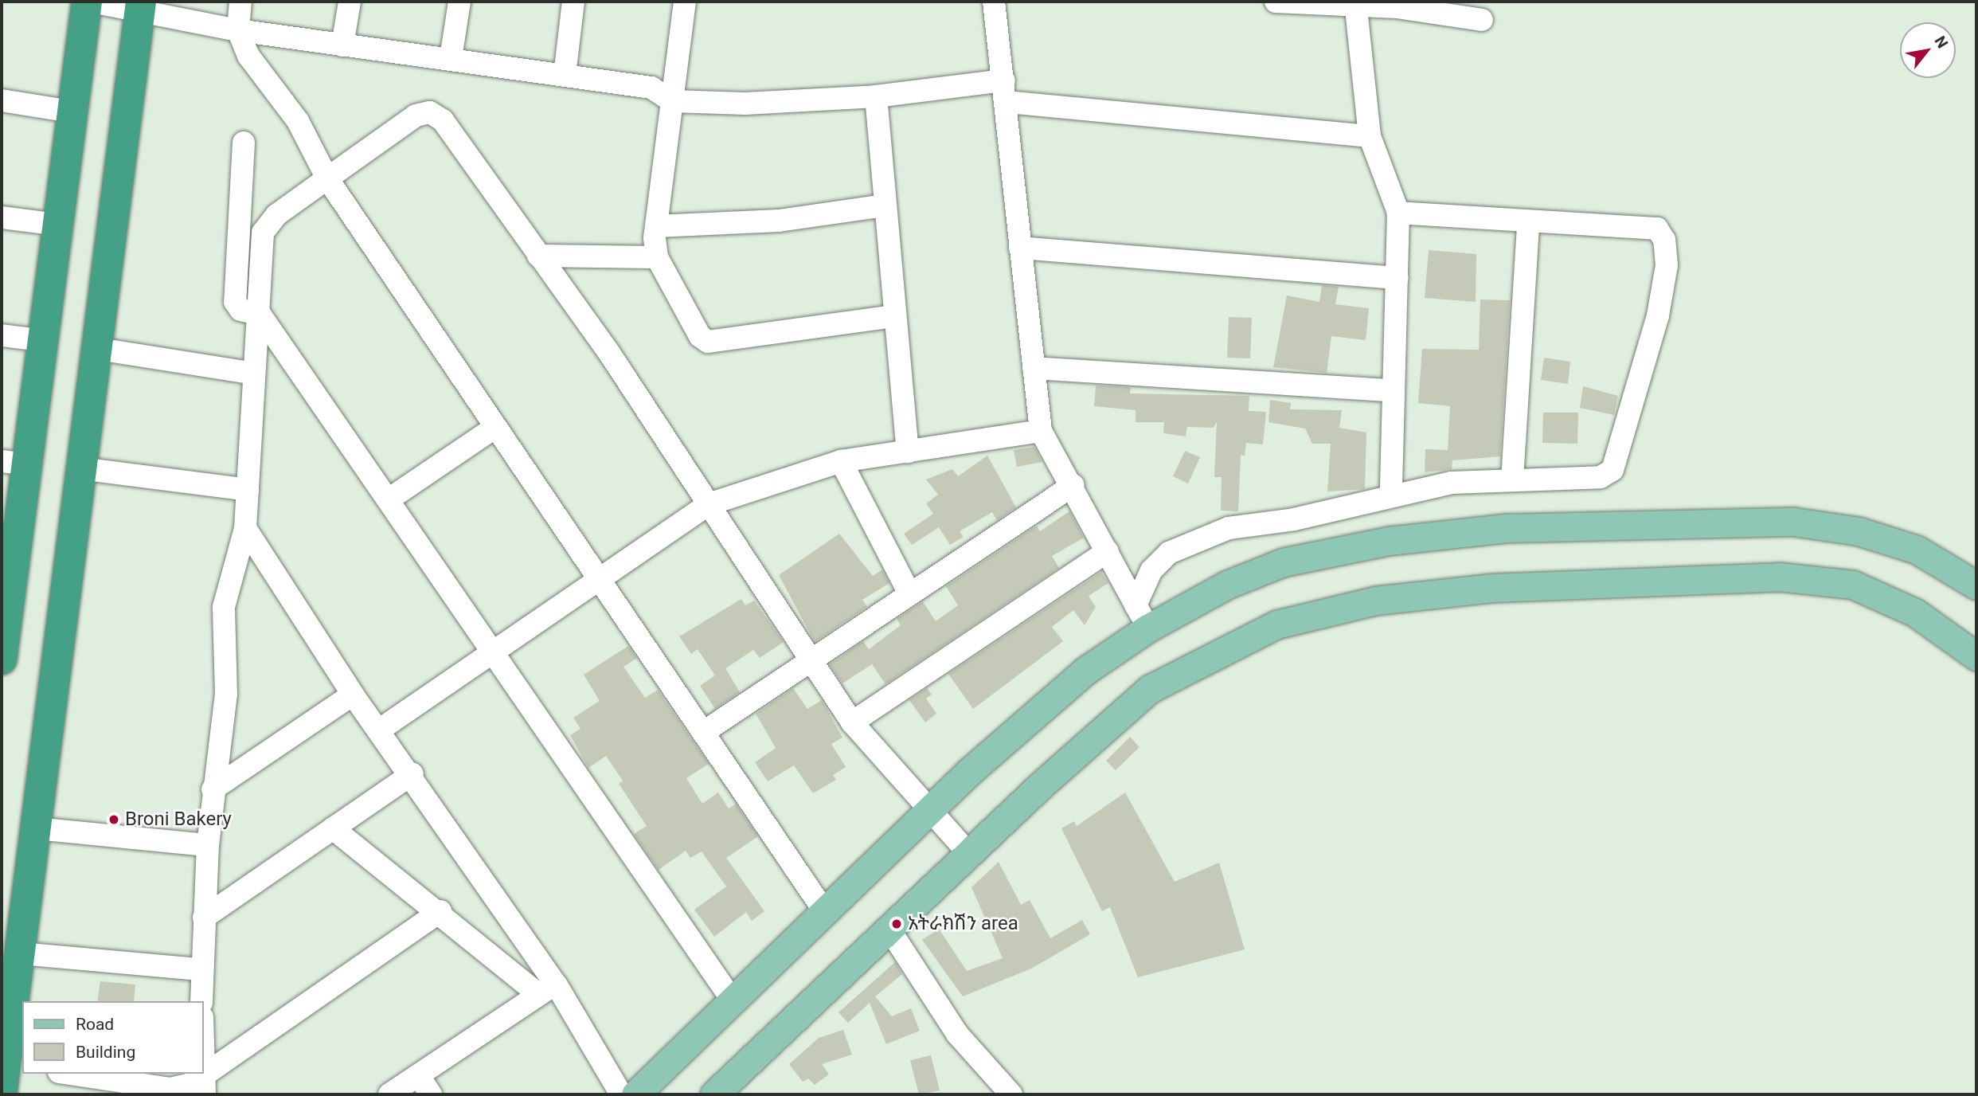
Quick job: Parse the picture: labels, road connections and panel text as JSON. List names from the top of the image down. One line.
{"places":["Broni Bakery","አትራክሽን area"],"legend":["Road","Building"],"north":"top right"}
